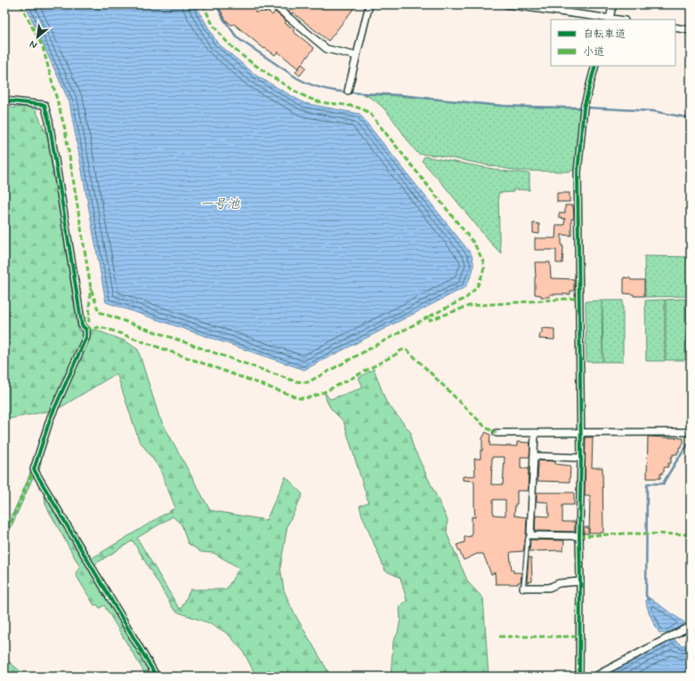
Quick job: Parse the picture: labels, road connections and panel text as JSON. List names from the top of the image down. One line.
{"water":["一号池"],"legend":["自転車道","小道"],"north":"bottom left"}
